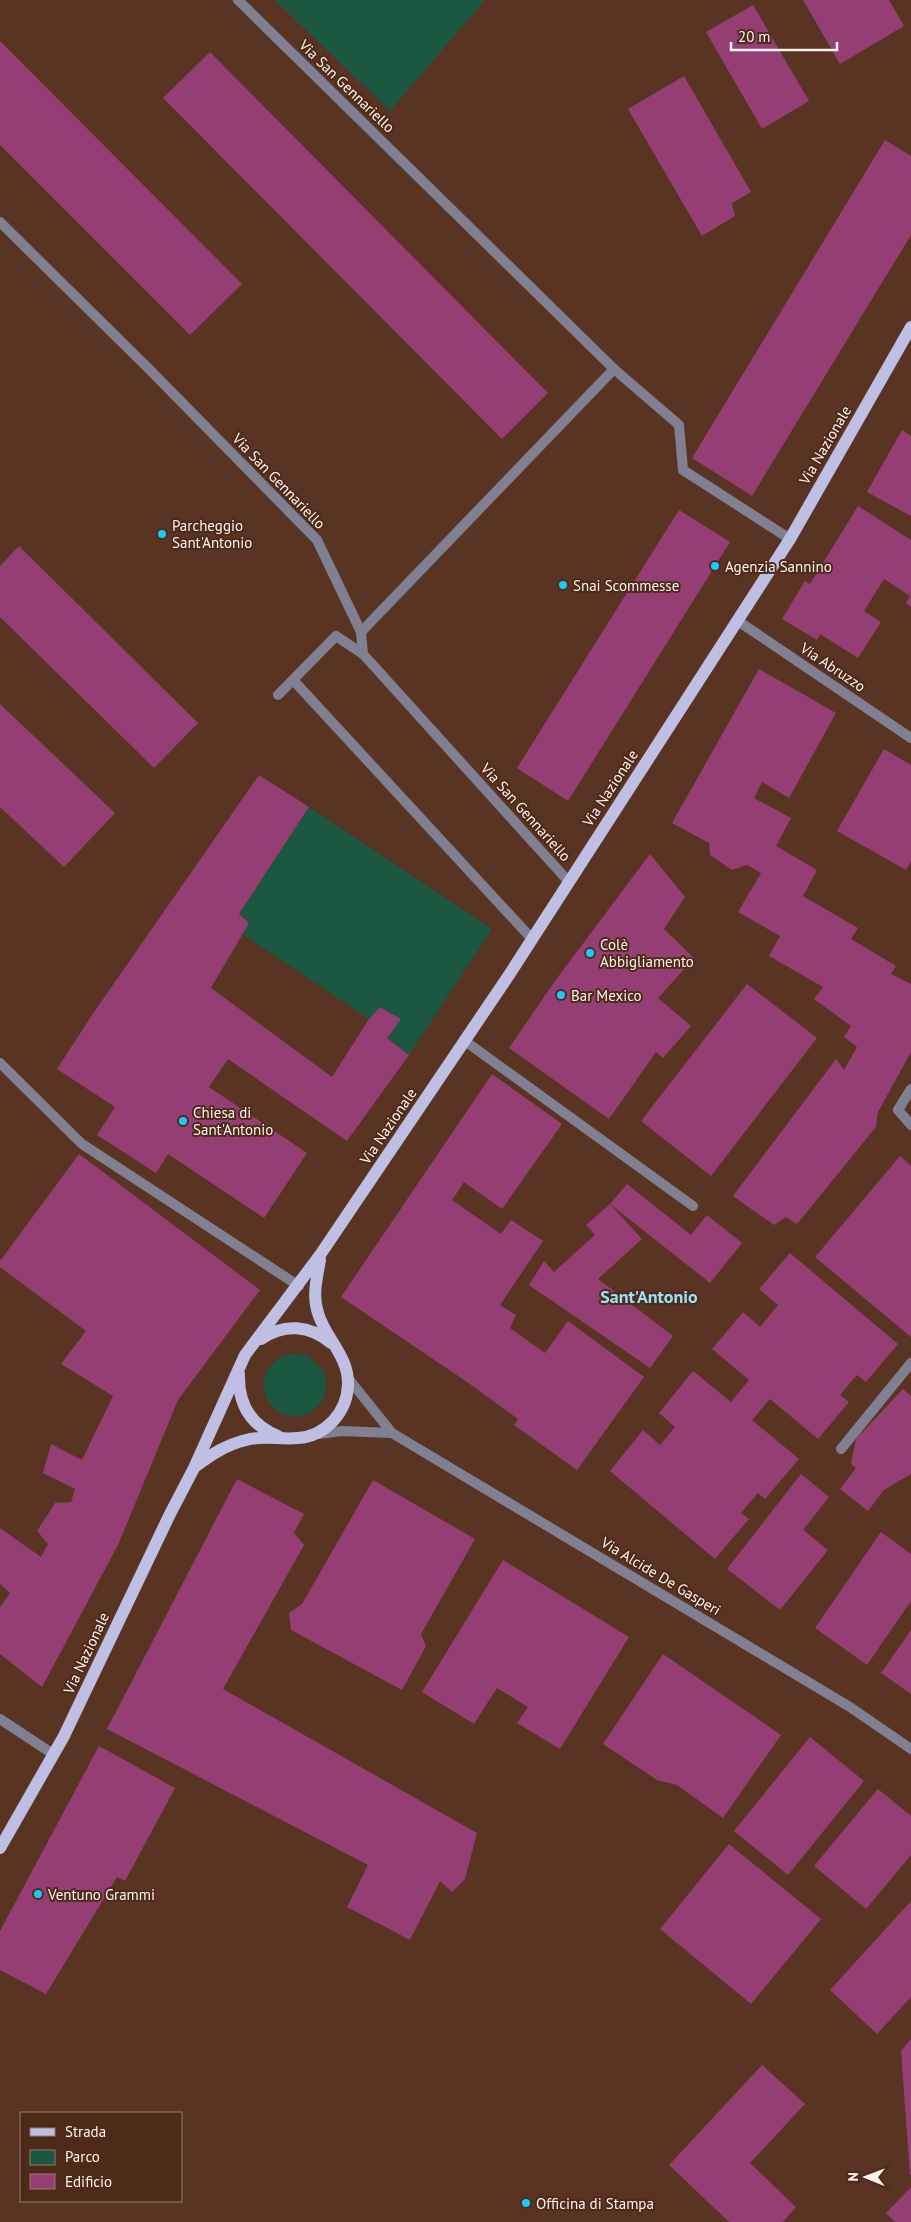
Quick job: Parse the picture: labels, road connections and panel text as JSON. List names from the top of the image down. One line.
{"streets":{"main road":["Via Nazionale"],"street":["Via San Gennariello","Via Abruzzo","Via Alcide De Gasperi"]},"crossings":[["Via San Gennariello","Via Nazionale"],["Via Nazionale","Via Abruzzo"],["Via Nazionale","Via Alcide De Gasperi"]],"districts":["Sant'Antonio"],"places":["Parcheggio Sant'Antonio","Agenzia Sannino","Snai Scommesse","Colè Abbigliamento","Bar Mexico","Chiesa di Sant'Antonio","Ventuno Grammi","Officina di Stampa"],"legend":["Strada","Parco","Edificio"],"scale_bar":"20 m","north":"left"}
